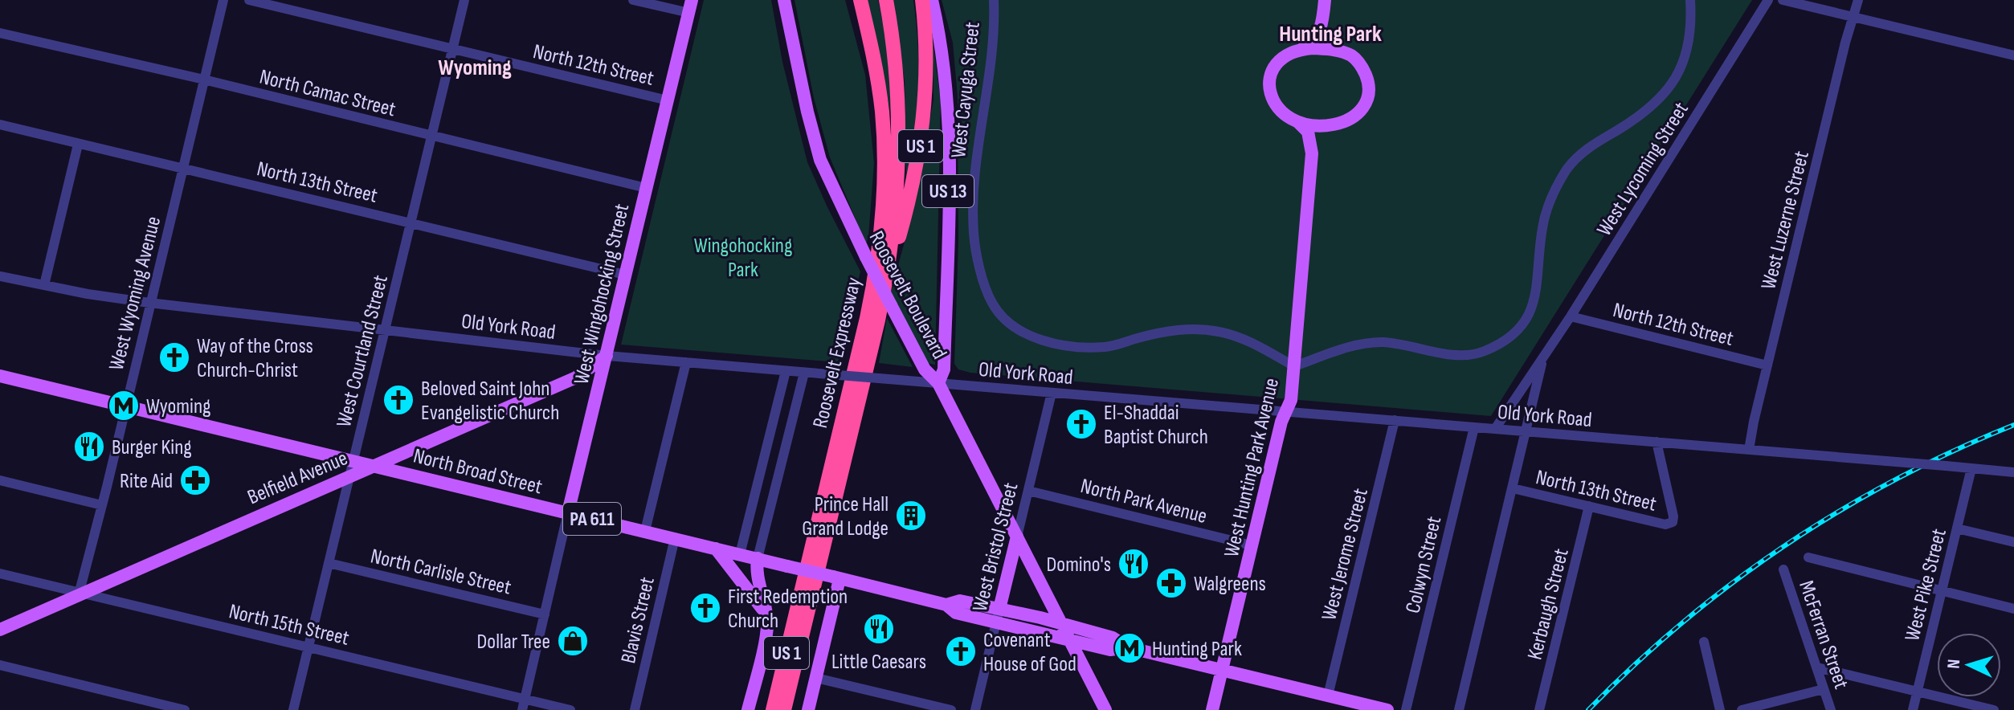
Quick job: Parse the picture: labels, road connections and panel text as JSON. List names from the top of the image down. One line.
{"streets":{"highway":["US 1","Roosevelt Expressway"],"main road":["US 13","West Wingohocking Street","Roosevelt Boulevard","West Hunting Park Avenue","North Broad Street","Belfield Avenue","PA 611","West Bristol Street"],"street":["North 12th Street","West Cayuga Street","North Camac Street","West Lycoming Street","North 13th Street","West Luzerne Street","West Wyoming Avenue","Old York Road","West Courtland Street","North Park Avenue","West Jerome Street","Colwyn Street","North Carlisle Street","West Pike Street","Kerbaugh Street","Blavis Street","North 15th Street","McFerran Street"]},"crossings":[["North 12th Street","West Lycoming Street"],["North 12th Street","West Luzerne Street"],["North 12th Street","West Wingohocking Street"],["North 12th Street","West Courtland Street"],["West Cayuga Street","West Hunting Park Avenue"],["North Camac Street","West Wyoming Avenue"],["North Camac Street","West Wingohocking Street"],["North Camac Street","West Courtland Street"],["US 1","Roosevelt Expressway"],["West Lycoming Street","North 13th Street"],["West Lycoming Street","Old York Road"],["North 13th Street","West Wyoming Avenue"],["North 13th Street","West Wingohocking Street"],["North 13th Street","Old York Road"],["North 13th Street","West Courtland Street"],["North 13th Street","Kerbaugh Street"],["West Luzerne Street","Old York Road"],["West Wyoming Avenue","Old York Road"],["West Wyoming Avenue","North Broad Street"],["West Wyoming Avenue","Belfield Avenue"],["West Wyoming Avenue","North 15th Street"],["West Wingohocking Street","Old York Road"],["West Wingohocking Street","North Broad Street"],["West Wingohocking Street","Belfield Avenue"],["West Wingohocking Street","North Carlisle Street"],["West Wingohocking Street","North 15th Street"],["Roosevelt Boulevard","Old York Road"],["Old York Road","West Courtland Street"],["Old York Road","West Hunting Park Avenue"],["Old York Road","Belfield Avenue"],["Old York Road","West Bristol Street"],["Old York Road","West Jerome Street"],["Old York Road","Colwyn Street"],["Old York Road","West Pike Street"],["West Courtland Street","North Broad Street"],["West Courtland Street","Belfield Avenue"],["West Courtland Street","North Carlisle Street"],["West Courtland Street","North 15th Street"],["West Hunting Park Avenue","North Broad Street"],["West Hunting Park Avenue","North Park Avenue"],["North Broad Street","Belfield Avenue"],["North Broad Street","West Bristol Street"],["North Broad Street","West Jerome Street"],["North Broad Street","Blavis Street"],["Belfield Avenue","North 15th Street"],["North Park Avenue","West Bristol Street"]],"districts":["Hunting Park","Wyoming"],"parks":["Wingohocking Park"],"places":{"church":["Way of the Cross Church-Christ","Beloved Saint John Evangelistic Church","El-Shaddai Baptist Church","First Redemption Church","Covenant House of God"],"metro station":["Wyoming","Hunting Park"],"restaurant":["Burger King","Domino's","Little Caesars"],"pharmacy":["Rite Aid","Walgreens"],"building":["Prince Hall Grand Lodge"],"shop":["Dollar Tree"]},"north":"left"}
